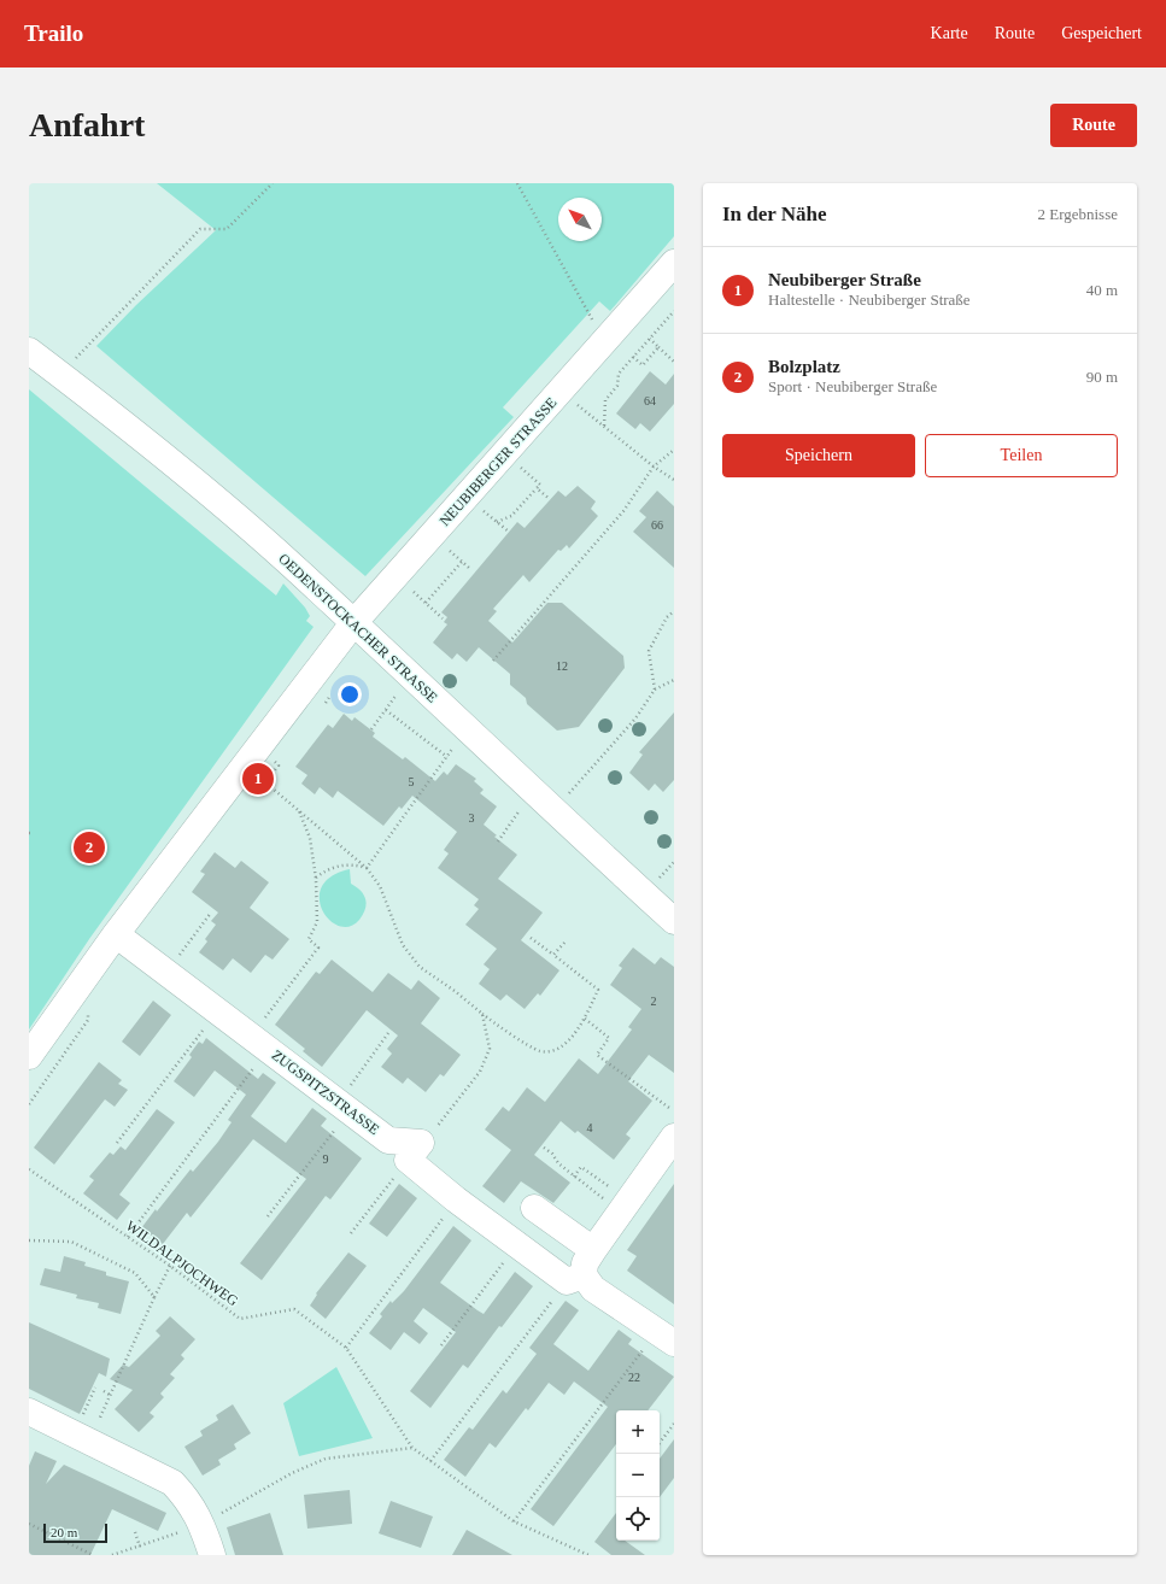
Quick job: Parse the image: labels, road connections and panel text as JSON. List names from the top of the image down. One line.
{"streets":{"street":["NEUBIBERGER STRASSE","OEDENSTOCKACHER STRASSE","ZUGSPITZSTRASSE"],"path":["WILDALPJOCHWEG"]},"crossings":[["NEUBIBERGER STRASSE","OEDENSTOCKACHER STRASSE"],["NEUBIBERGER STRASSE","ZUGSPITZSTRASSE"]],"house_numbers":["64","66","12","5","3","2","4","9","22"],"scale_bar":"20 m","north":"top left","page":{"header":"Trailo","nav":["Karte","Route","Gespeichert"],"buttons":["Route",["Speichern","Teilen"]],"title":"Anfahrt","heading":["In der Nähe","2 Ergebnisse"],"list":[{"mark":"1","name":"Neubiberger Straße","note":"Haltestelle · Neubiberger Straße","value":"40 m"},{"mark":"2","name":"Bolzplatz","note":"Sport · Neubiberger Straße","value":"90 m"}],"pins":["1","2"],"map_buttons":["+","−"],"scale":"20 m"}}
